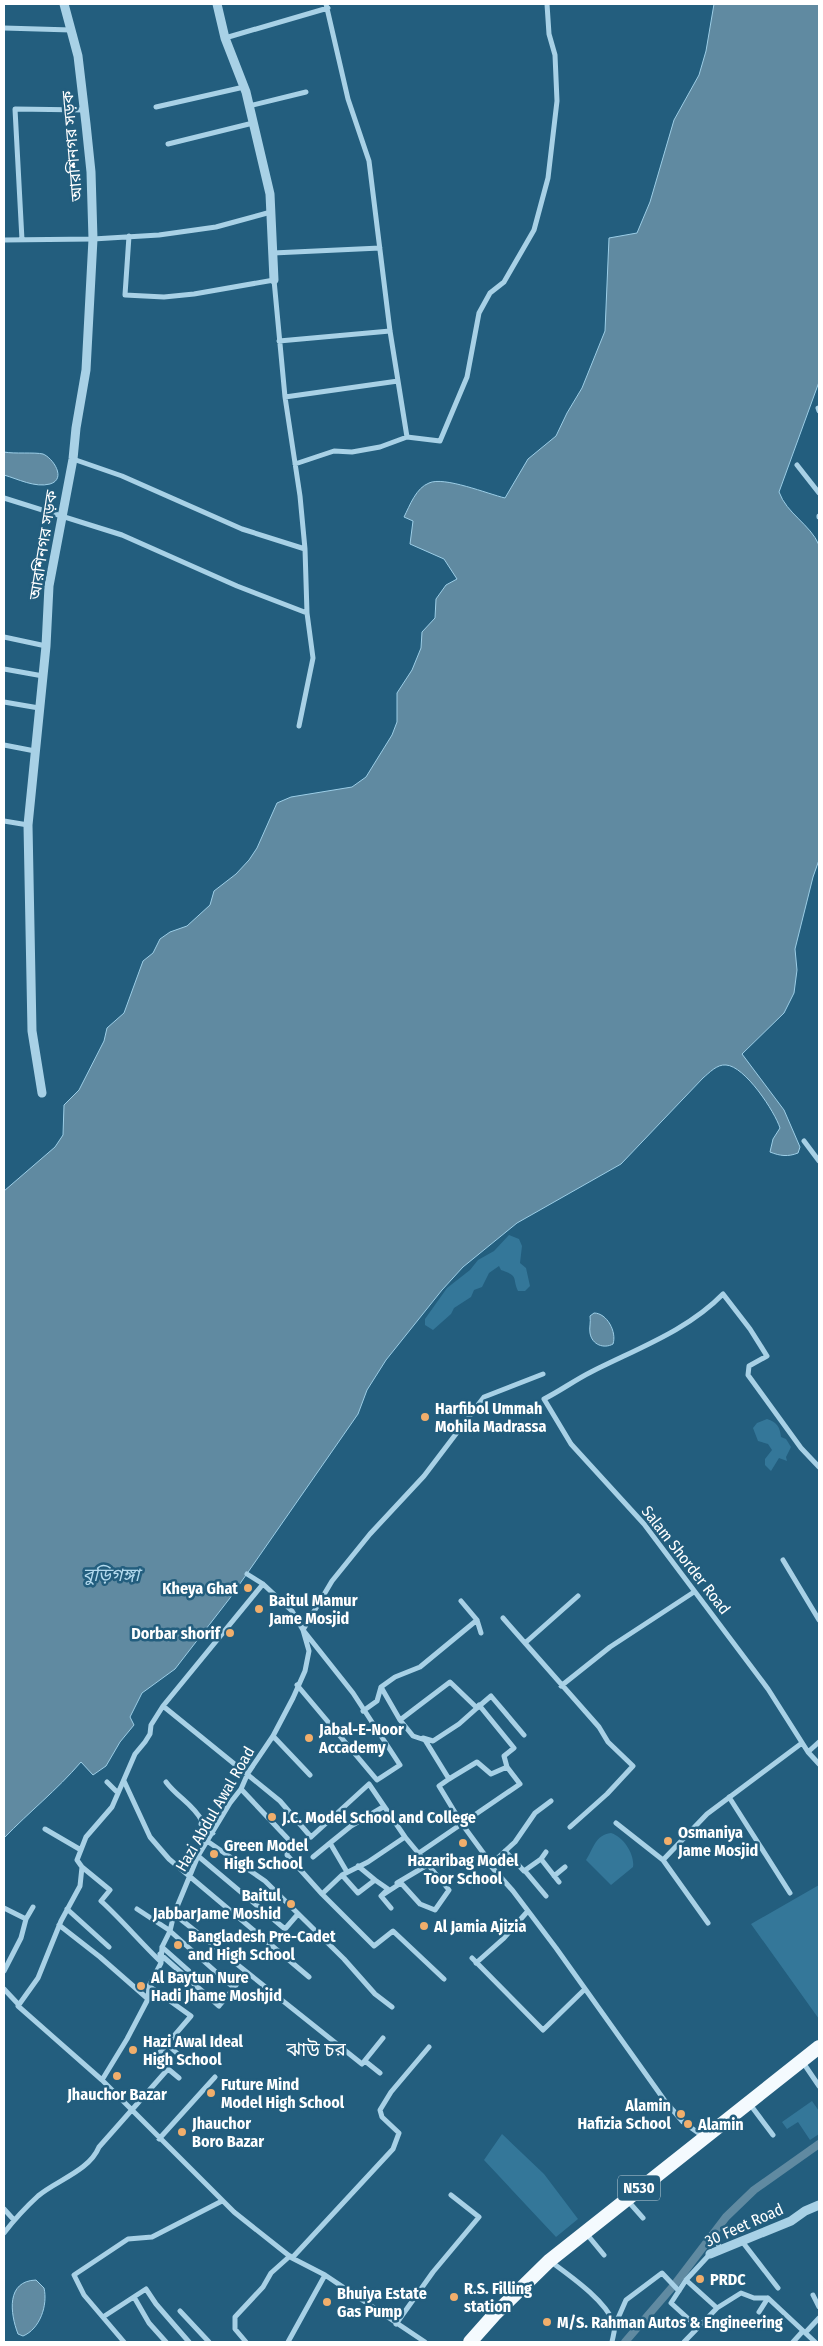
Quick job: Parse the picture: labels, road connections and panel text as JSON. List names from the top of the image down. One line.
{"streets":{"highway":["N530"],"street":["আরশিনগর সড়ক","Salam Shorder Road","Hazi Abdul Awal Road","30 Feet Road"]},"districts":["ঝাউ চর"],"water":["বুড়িগঙ্গা"],"places":["Harfibol Ummah Mohila Madrassa","Kheya Ghat","Baitul Mamur Jame Mosjid","Dorbar shorif","Jabal-E-Noor Accademy","J.C. Model School and College","Osmaniya Jame Mosjid","Hazaribag Model Toor School","Green Model High School","Baitul JabbarJame Moshid","Al Jamia Ajizia","Bangladesh Pre-Cadet and High School","Al Baytun Nure Hadi Jhame Moshjid","Hazi Awal Ideal High School","Jhauchor Bazar","Future Mind Model High School","Alamin Hafizia School","Alamin","Jhauchor Boro Bazar","PRDC","R.S. Filling station","Bhuiya Estate Gas Pump","M/S. Rahman Autos & Engineering"]}
